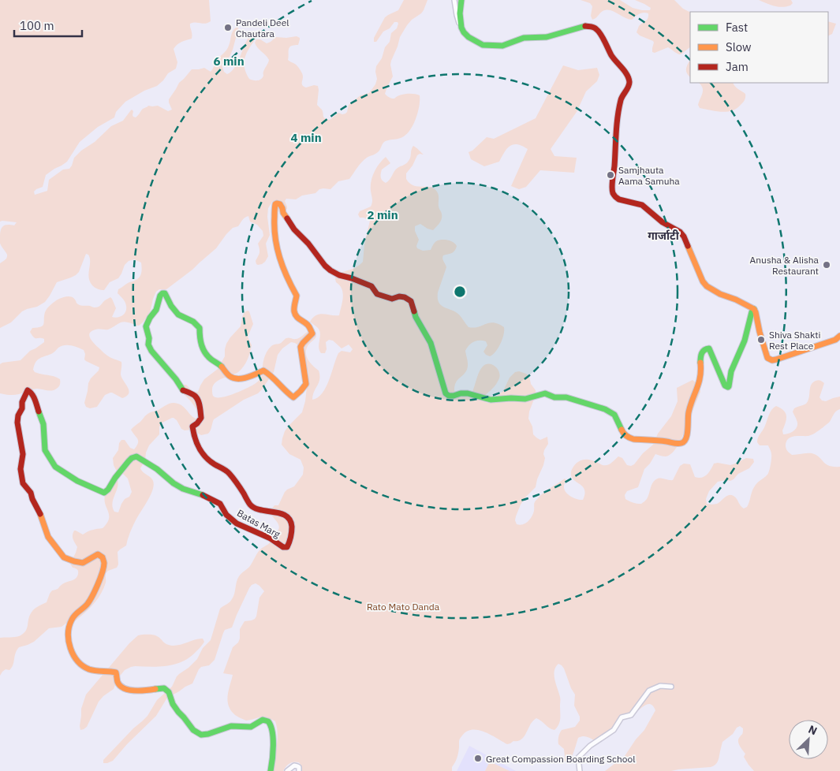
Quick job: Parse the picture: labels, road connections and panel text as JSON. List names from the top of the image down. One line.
{"streets":{"street":["Batas Marg"]},"districts":["गार्जाटी"],"parks":["Rato Mato Danda"],"places":["Pandeli Deel Chautara","Samjhauta Aama Samuha","Anusha & Alisha Restaurant","Shiva Shakti Rest Place","Great Compassion Boarding School"],"legend":["Fast","Slow","Jam"],"scale_bar":"100 m","north":"top right","rings":["6 min","4 min","2 min"]}
